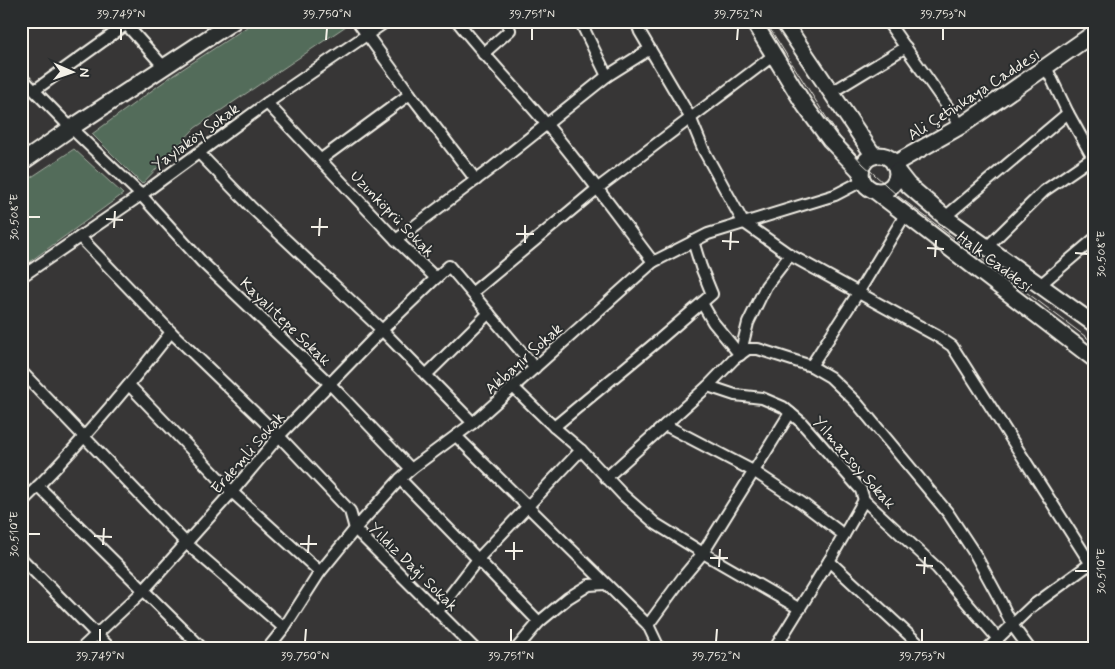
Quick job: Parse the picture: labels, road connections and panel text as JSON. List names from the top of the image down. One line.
{"streets":{"main road":["Ali Çetinkaya Caddesi","Halk Caddesi"],"street":["Yaylaköy Sokak","Uzunköprü Sokak","Kayalıtepe Sokak","Akbayır Sokak","Erdemli Sokak","Yılmazsoy Sokak","Yıldız Dağı Sokak"]},"crossings":[["Ali Çetinkaya Caddesi","Halk Caddesi"],["Ali Çetinkaya Caddesi","Akbayır Sokak"],["Yaylaköy Sokak","Uzunköprü Sokak"],["Yaylaköy Sokak","Kayalıtepe Sokak"],["Yaylaköy Sokak","Yıldız Dağı Sokak"],["Uzunköprü Sokak","Akbayır Sokak"],["Uzunköprü Sokak","Erdemli Sokak"],["Halk Caddesi","Akbayır Sokak"],["Kayalıtepe Sokak","Akbayır Sokak"],["Kayalıtepe Sokak","Erdemli Sokak"],["Akbayır Sokak","Yıldız Dağı Sokak"],["Erdemli Sokak","Yıldız Dağı Sokak"]],"north":"right","coordinates":["39.749°N","39.750°N","39.751°N","39.752°N","39.753°N","30.508°E","30.510°E"]}
